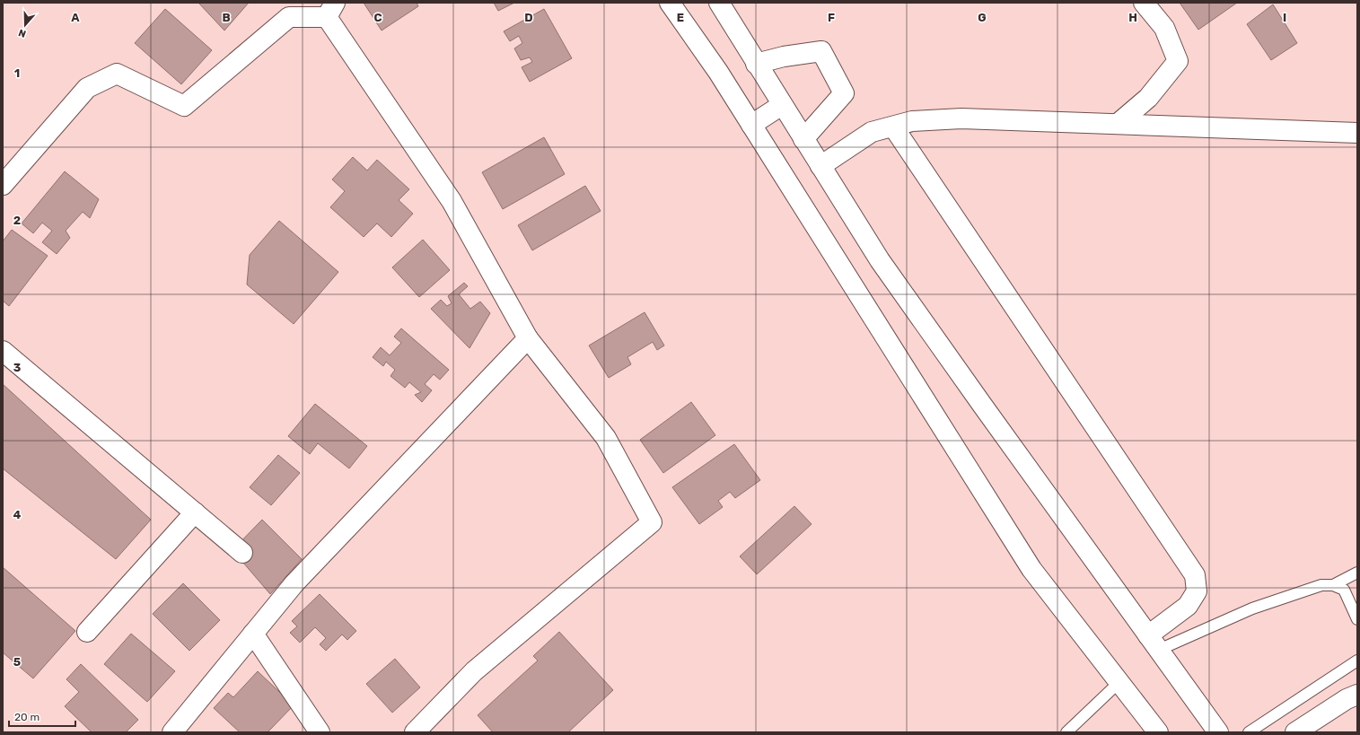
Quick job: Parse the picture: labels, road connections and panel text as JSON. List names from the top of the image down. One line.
{"scale_bar":"20 m","north":"bottom","grid":{"columns":["A","B","C","D","E","F","G","H","I"],"rows":["1","2","3","4","5"]}}
